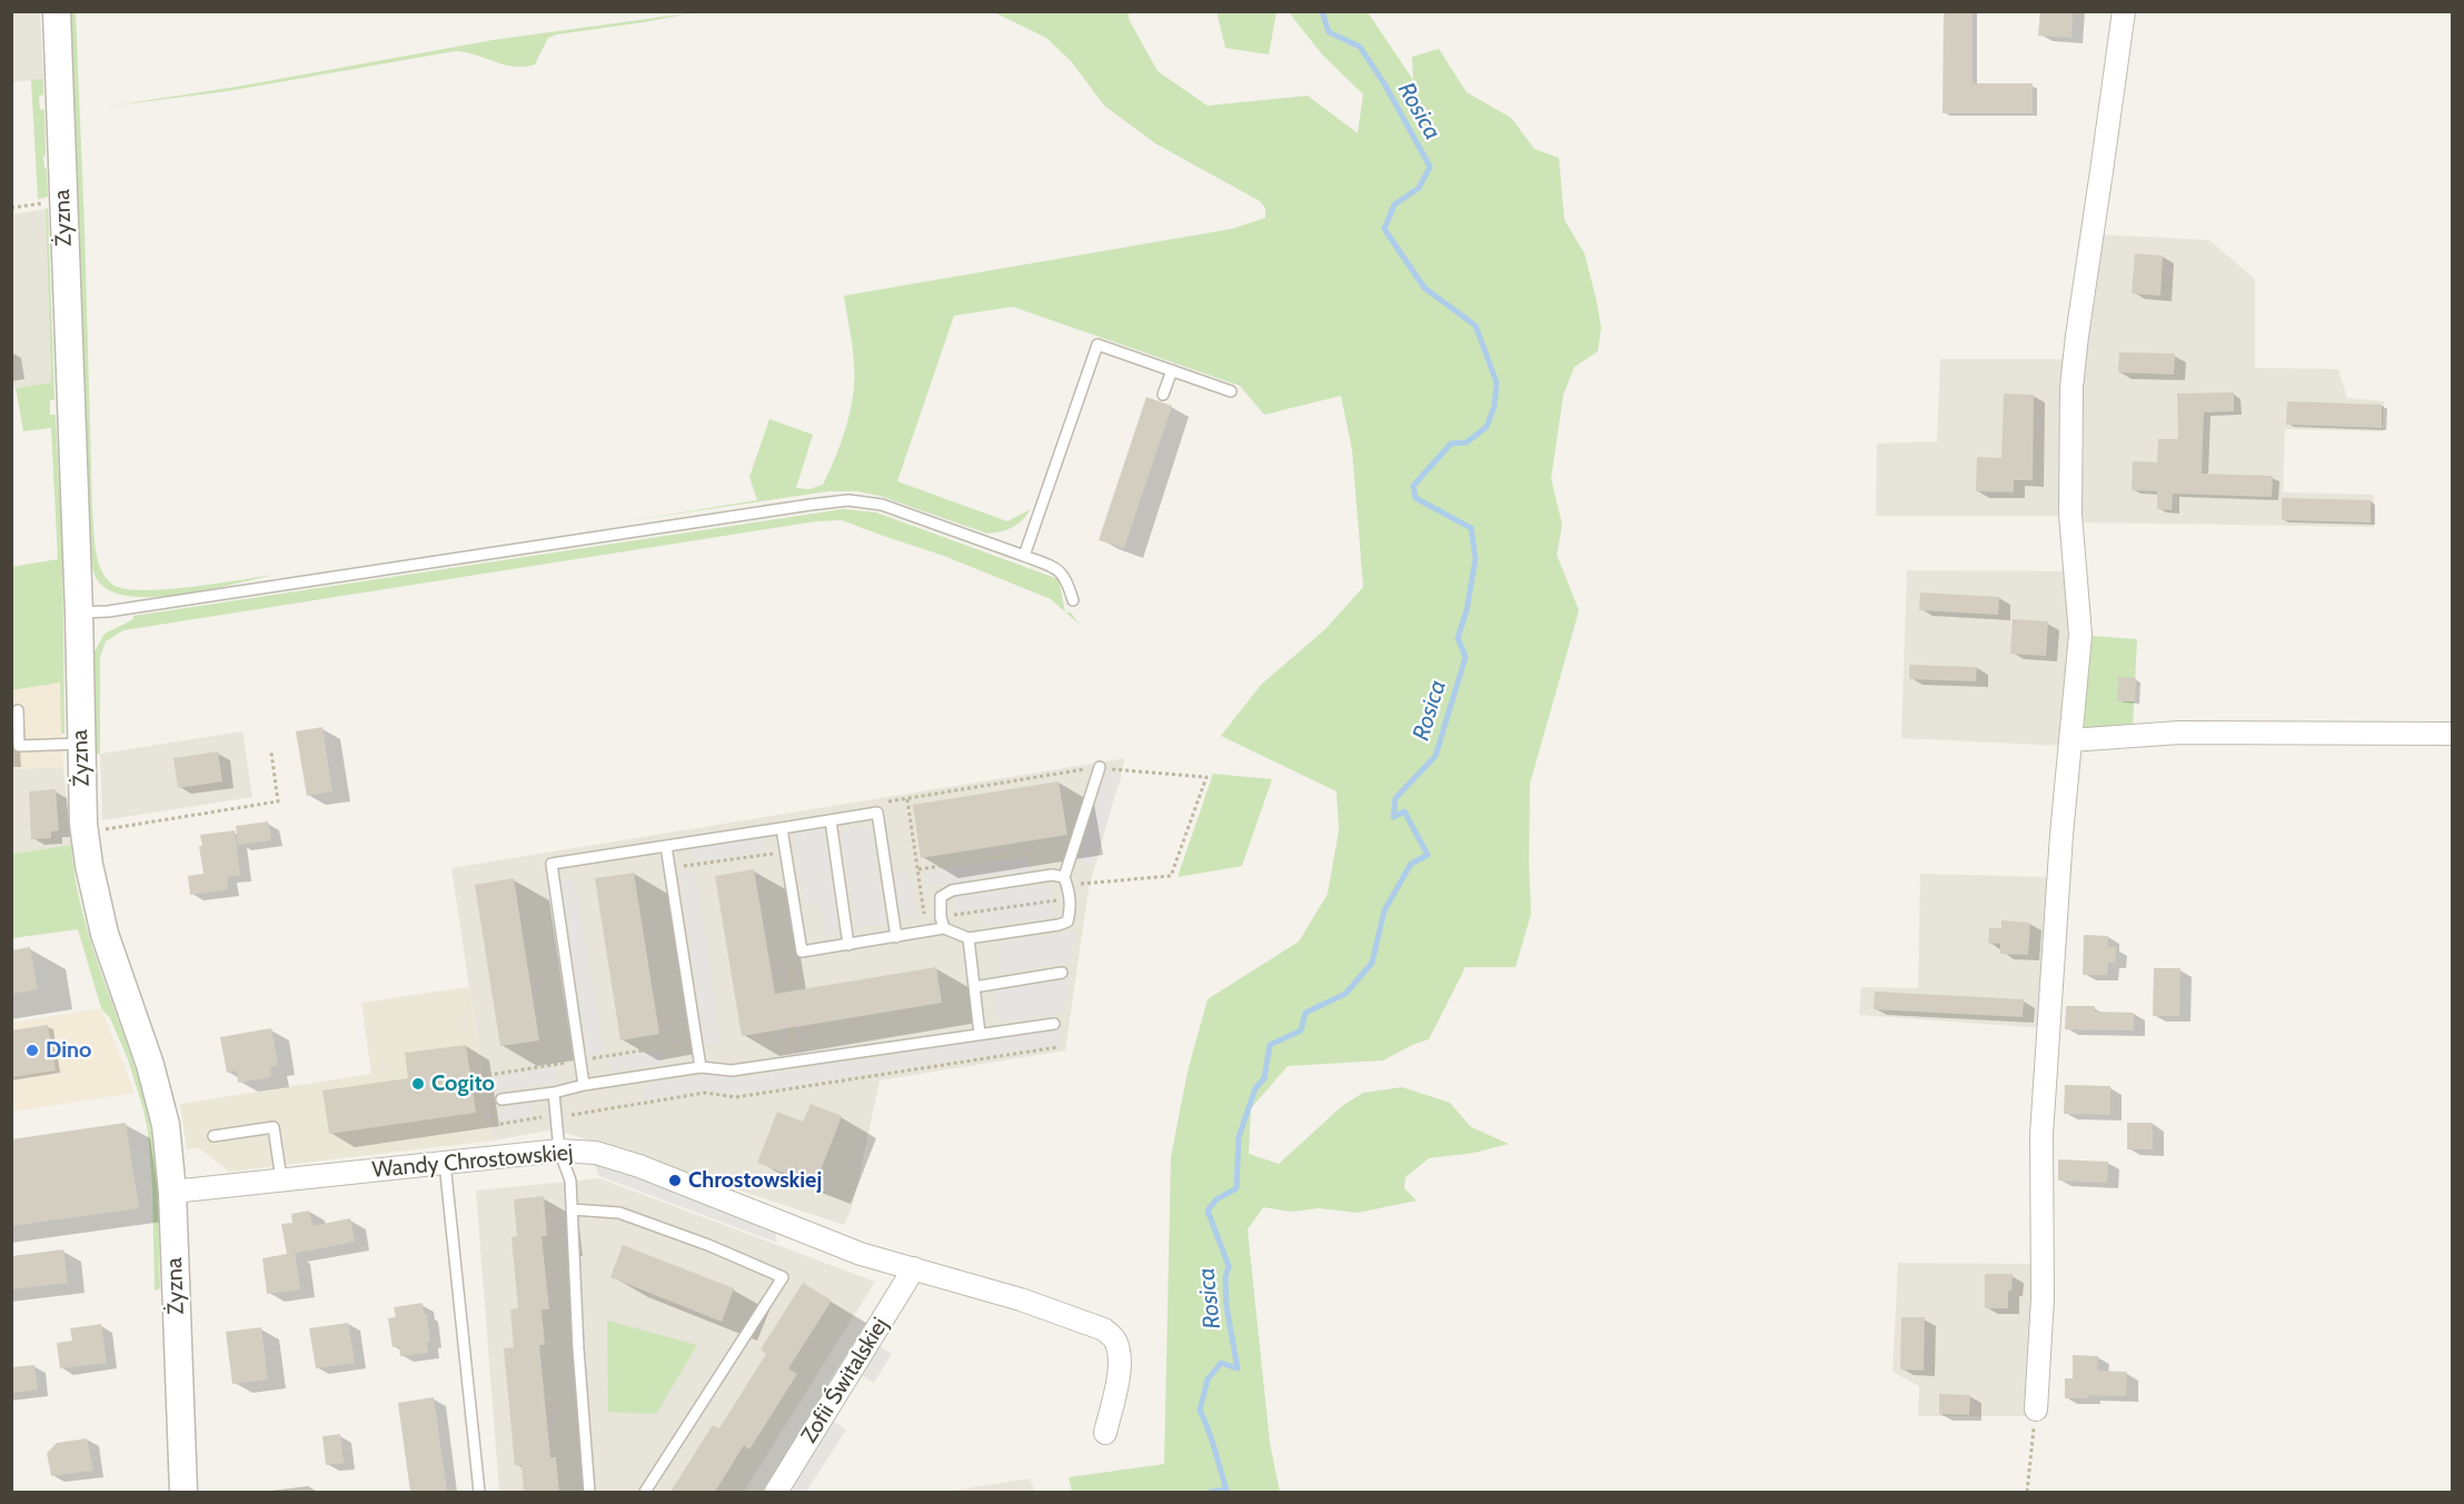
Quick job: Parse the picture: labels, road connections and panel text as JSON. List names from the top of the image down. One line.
{"streets":{"street":["Żyzna","Wandy Chrostowskiej","Zofii Świtalskiej"]},"crossings":[["Żyzna","Wandy Chrostowskiej"],["Wandy Chrostowskiej","Zofii Świtalskiej"]],"water":["Rosica"],"places":["Dino","Cogito","Chrostowskiej"]}
